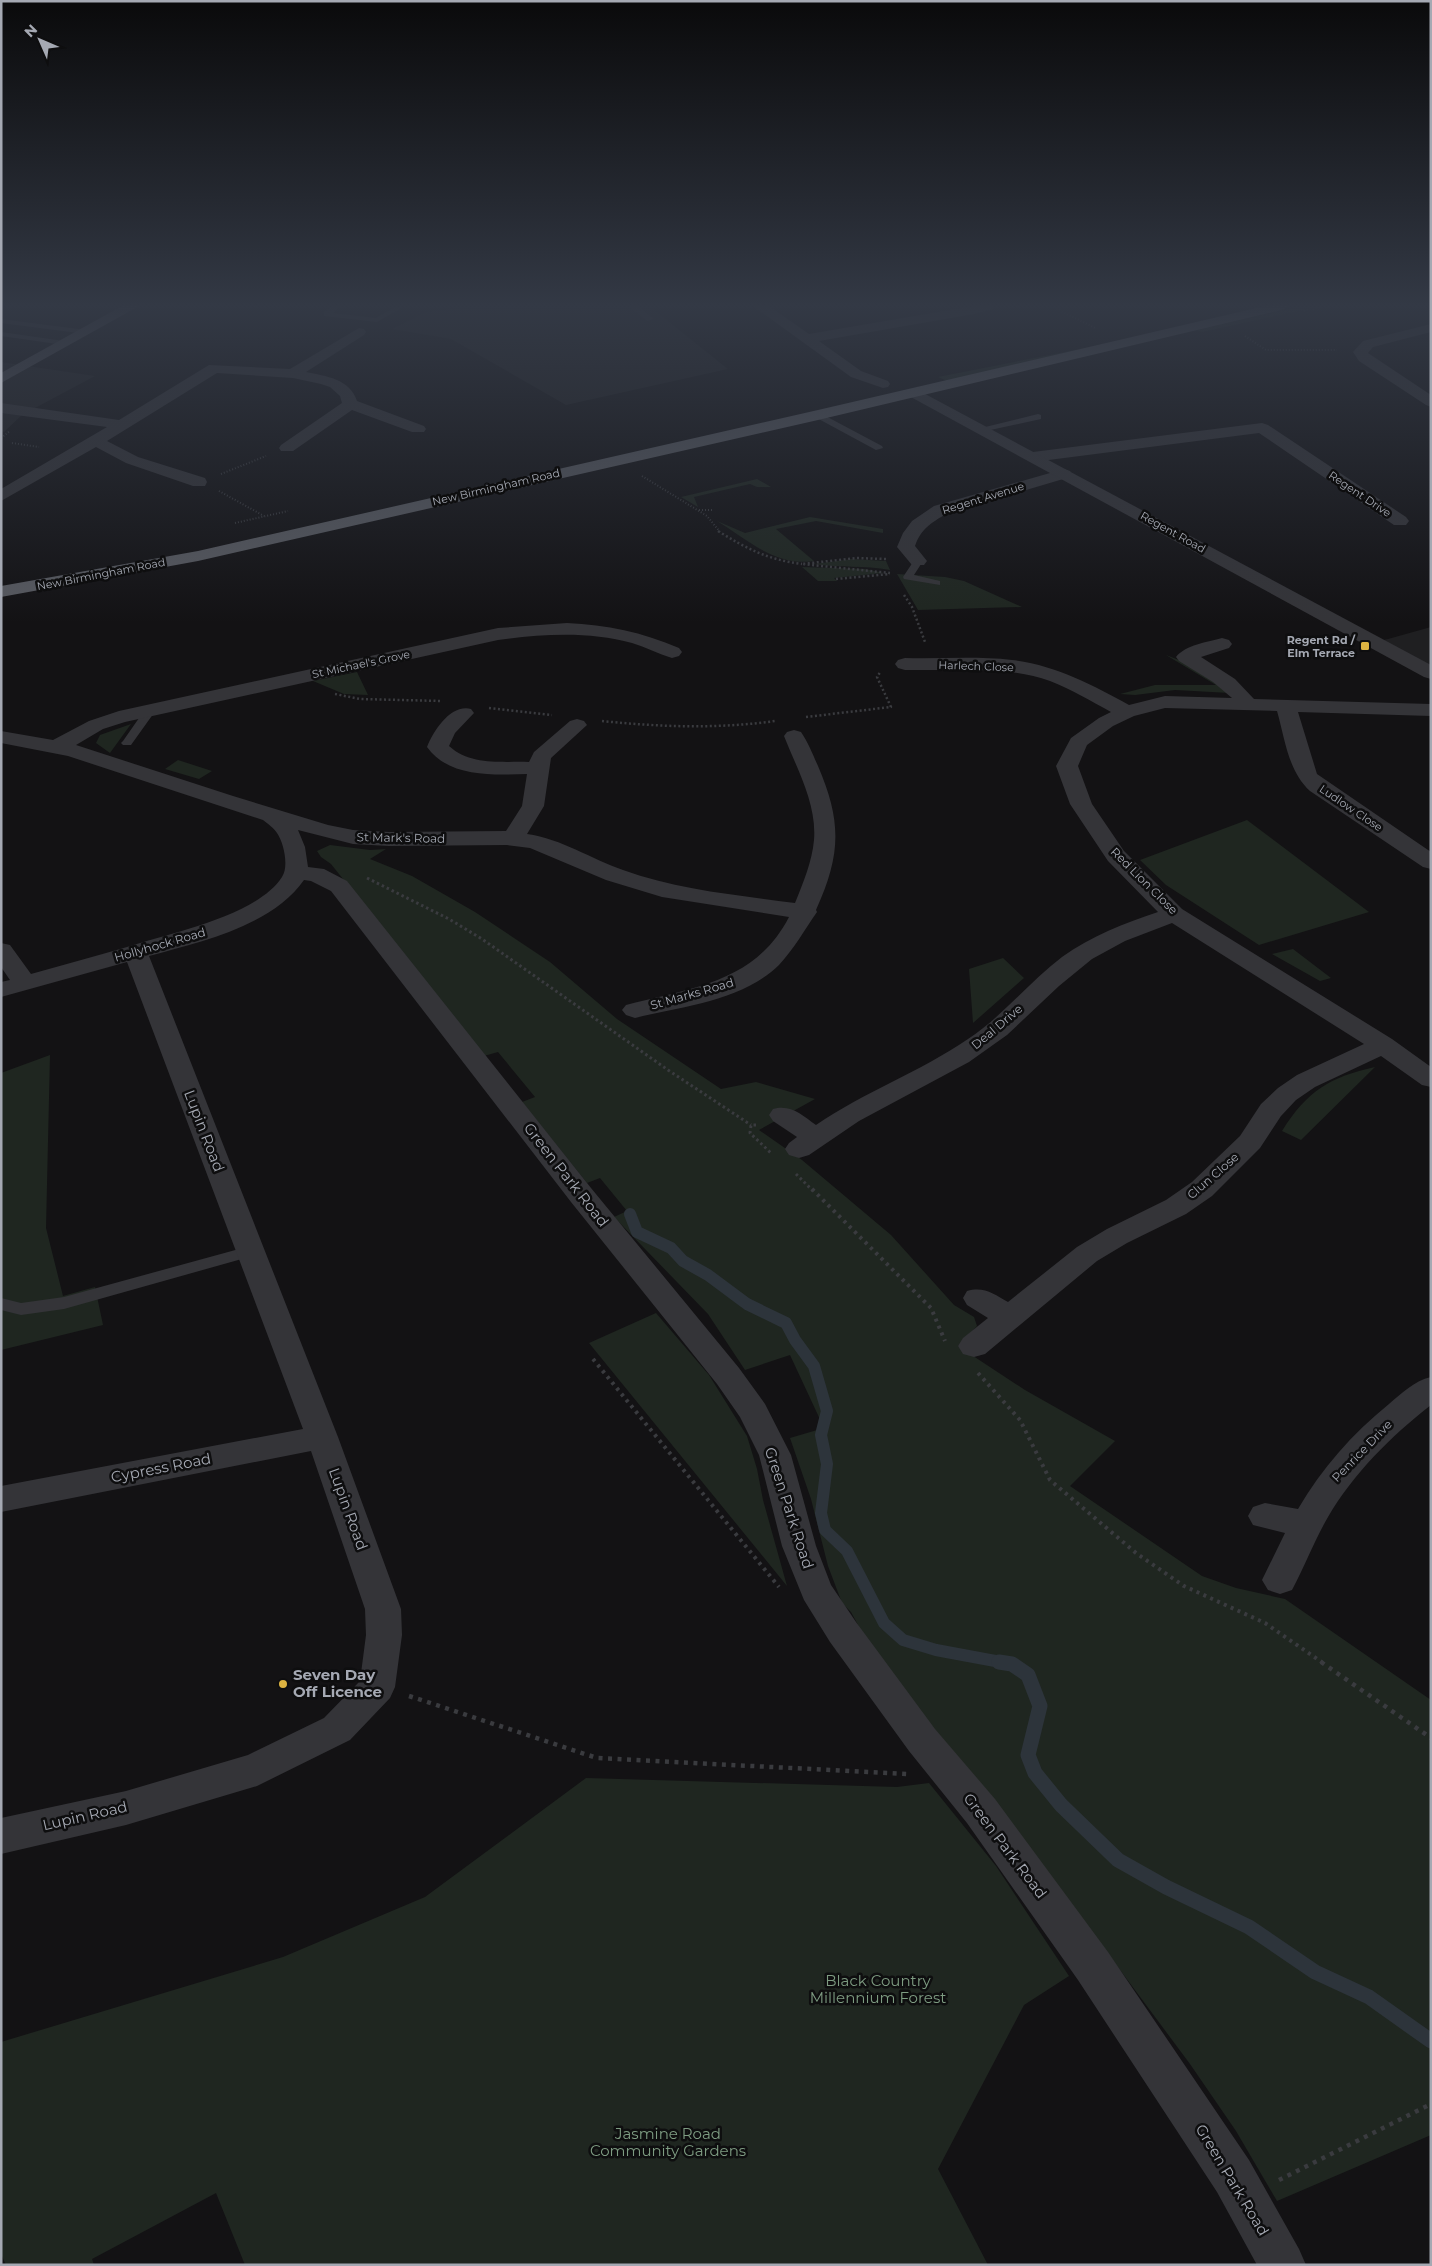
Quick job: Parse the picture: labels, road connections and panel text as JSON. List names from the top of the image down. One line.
{"streets":{"highway":["New Birmingham Road"],"street":["Regent Drive","Regent Avenue","Regent Road","St Michael's Grove","Harlech Close","Ludlow Close","St Mark's Road","Red Lion Close","Hollyhock Road","St Marks Road","Deal Drive","Lupin Road","Green Park Road","Clun Close","Penrice Drive","Cypress Road"]},"crossings":[["Regent Drive","Regent Road"],["Regent Avenue","Regent Road"],["St Michael's Grove","St Mark's Road"],["Harlech Close","Red Lion Close"],["Ludlow Close","Red Lion Close"],["St Mark's Road","Hollyhock Road"],["St Mark's Road","St Marks Road"],["Red Lion Close","Deal Drive"],["Red Lion Close","Clun Close"],["Hollyhock Road","Lupin Road"],["Hollyhock Road","Green Park Road"],["Lupin Road","Cypress Road"]],"parks":["Black Country Millennium Forest","Jasmine Road Community Gardens"],"places":{"transit":["Regent Rd / Elm Terrace"],"other":["Seven Day Off Licence"]},"north":"top left"}
